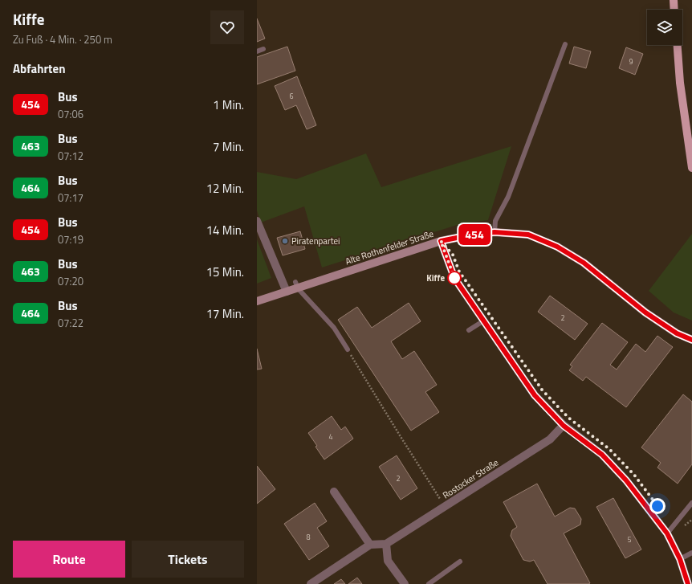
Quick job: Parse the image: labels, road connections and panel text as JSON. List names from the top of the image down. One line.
{"streets":{"street":["Alte Rothenfelder Straße","Rostocker Straße"]},"places":["Piratenpartei","Kiffe"],"lines":["bus line 454"],"house_numbers":["9","6","2","4","2","8","5"],"page":{"heading":[["Kiffe","Zu Fuß · 4 Min. · 250 m"],"Abfahrten"],"on_map":"454","list":[{"mark":"454","name":"Bus","note":"07:06","value":"1 Min."},{"mark":"463","name":"Bus","note":"07:12","value":"7 Min."},{"mark":"464","name":"Bus","note":"07:17","value":"12 Min."},{"mark":"454","name":"Bus","note":"07:19","value":"14 Min."},{"mark":"463","name":"Bus","note":"07:20","value":"15 Min."},{"mark":"464","name":"Bus","note":"07:22","value":"17 Min."}],"buttons":["Route","Tickets"]}}
